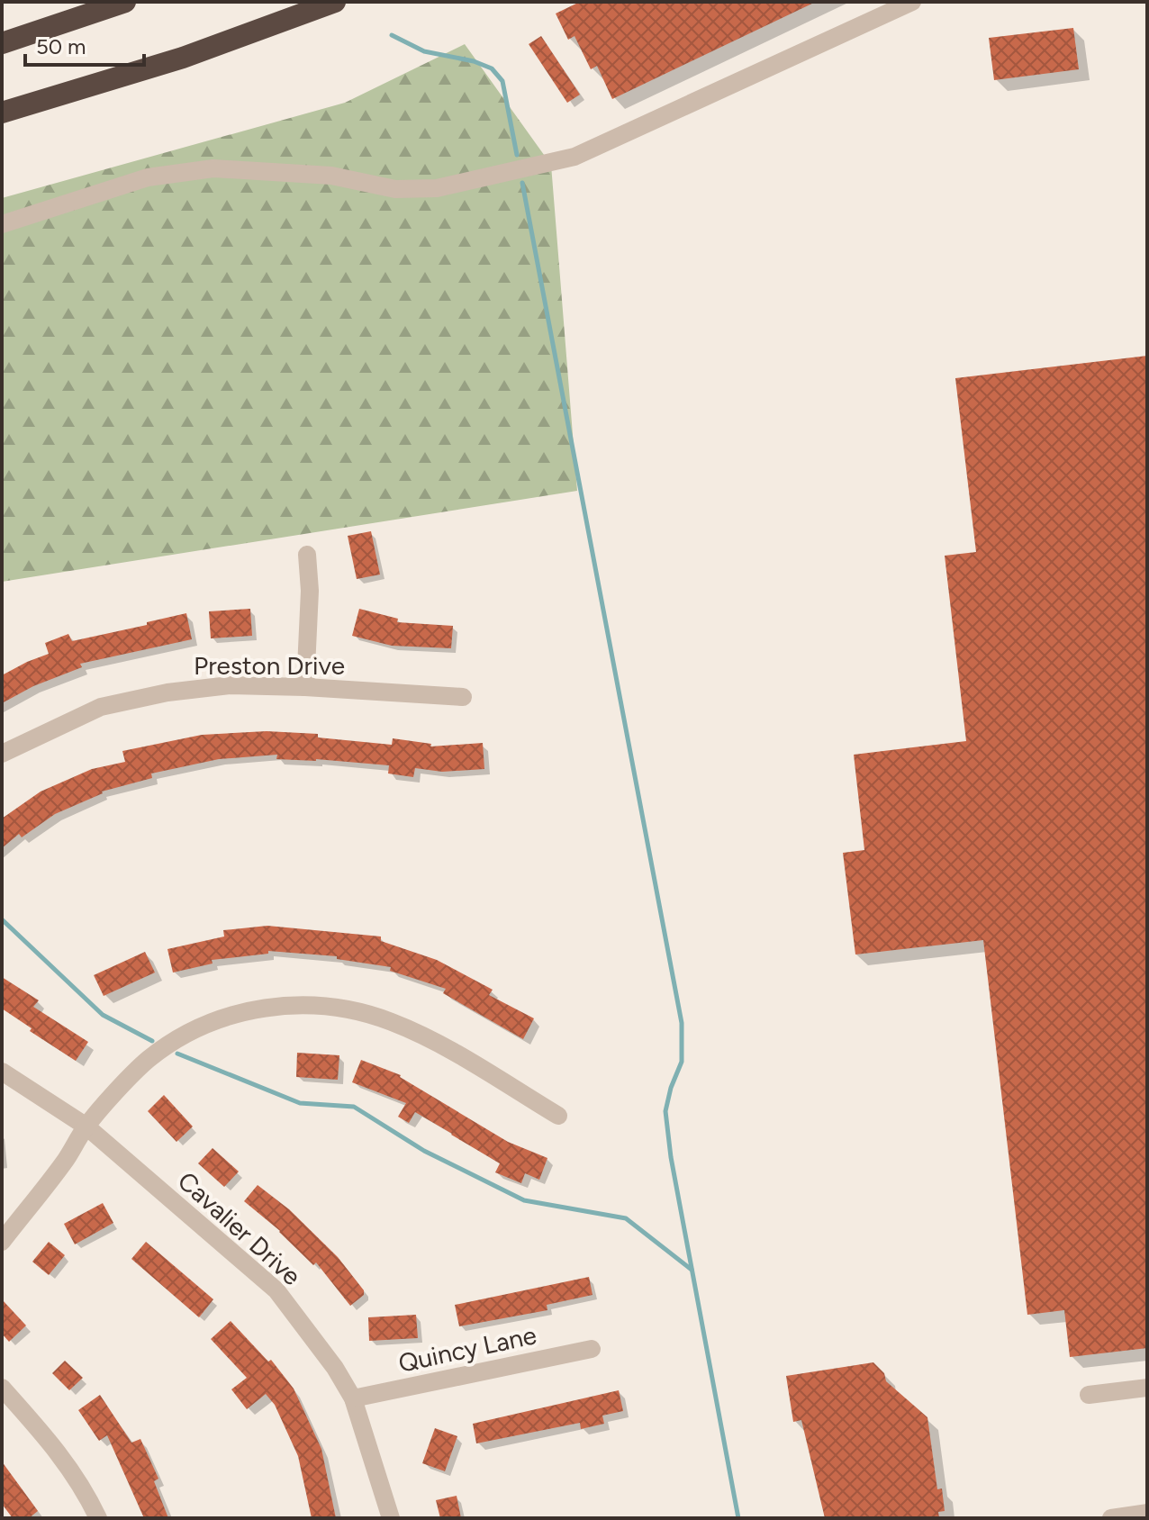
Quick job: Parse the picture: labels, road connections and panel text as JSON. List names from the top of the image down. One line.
{"streets":{"street":["Preston Drive","Cavalier Drive","Quincy Lane"]},"crossings":[["Cavalier Drive","Quincy Lane"]],"scale_bar":"50 m"}
